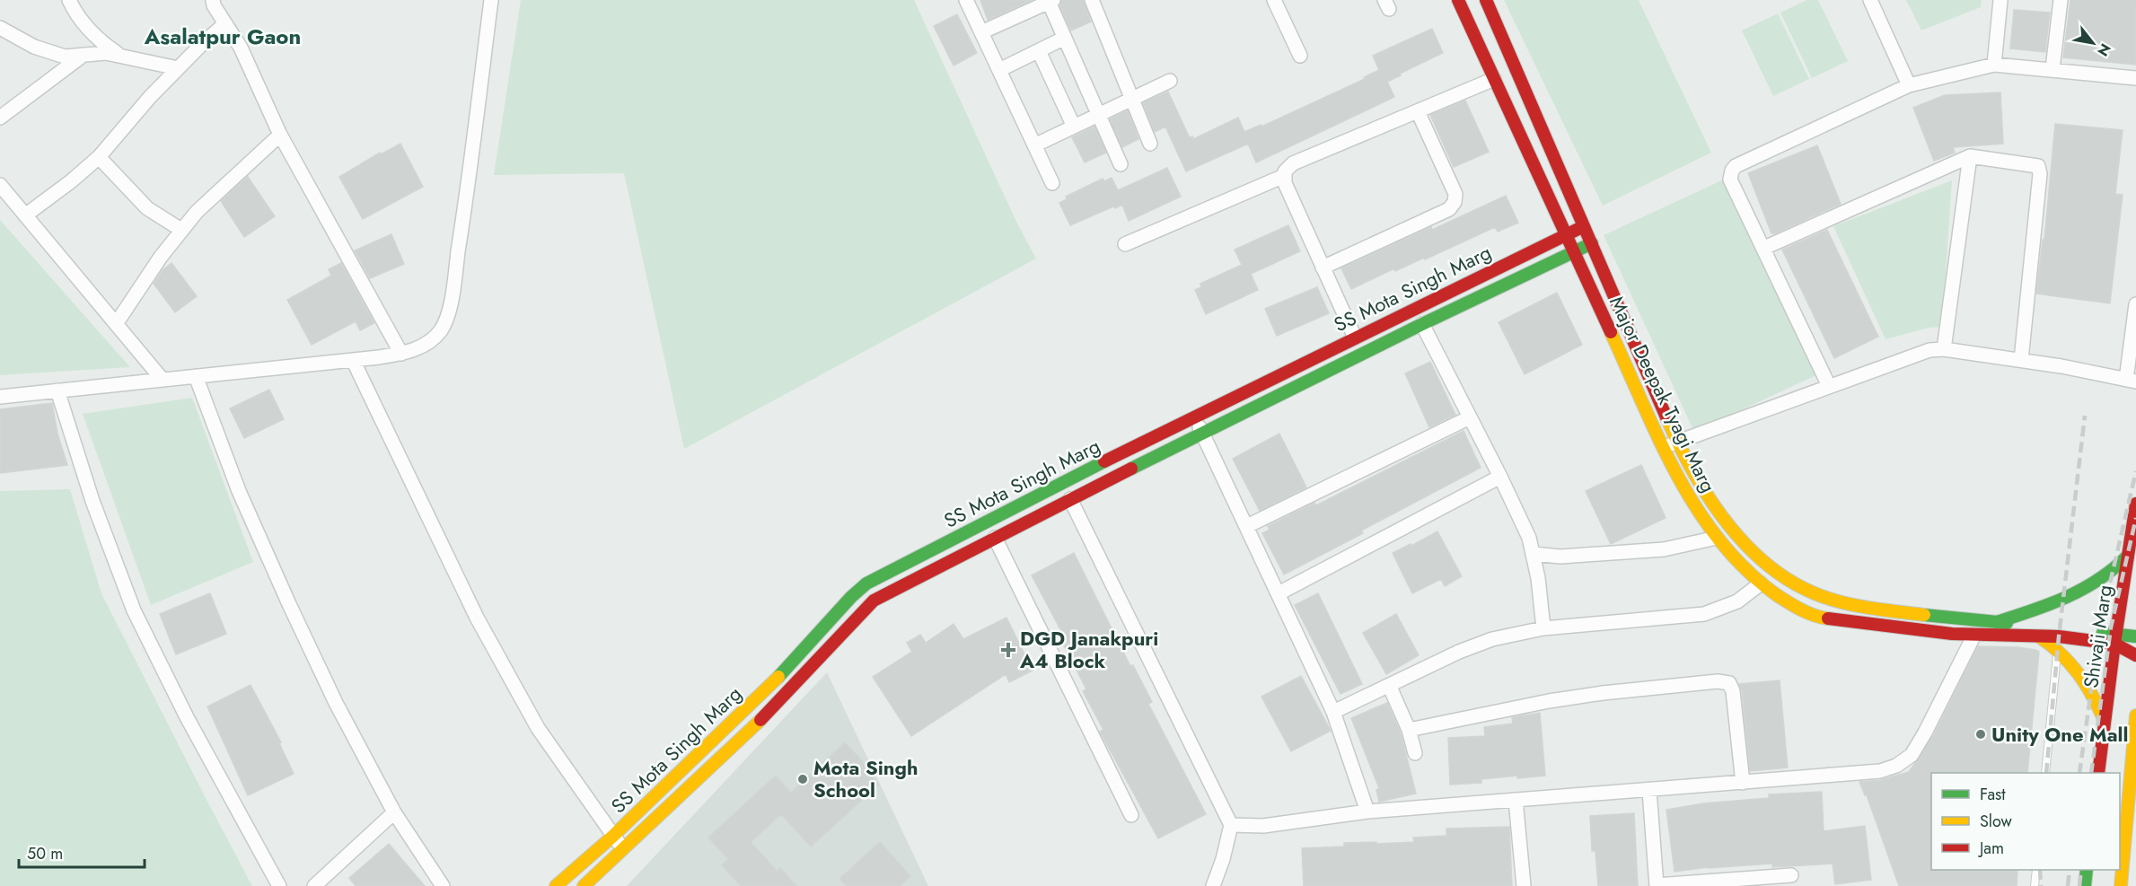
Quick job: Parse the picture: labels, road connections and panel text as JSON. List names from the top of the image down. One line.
{"streets":{"street":["SS Mota Singh Marg","Major Deepak Tyagi Marg","Shivaji Marg"]},"crossings":[["SS Mota Singh Marg","Major Deepak Tyagi Marg"],["Major Deepak Tyagi Marg","Shivaji Marg"]],"districts":["Asalatpur Gaon"],"places":{"health":["DGD Janakpuri A4 Block"],"other":["Unity One Mall","Mota Singh School"]},"legend":["Fast","Slow","Jam"],"scale_bar":"50 m","north":"bottom right"}
